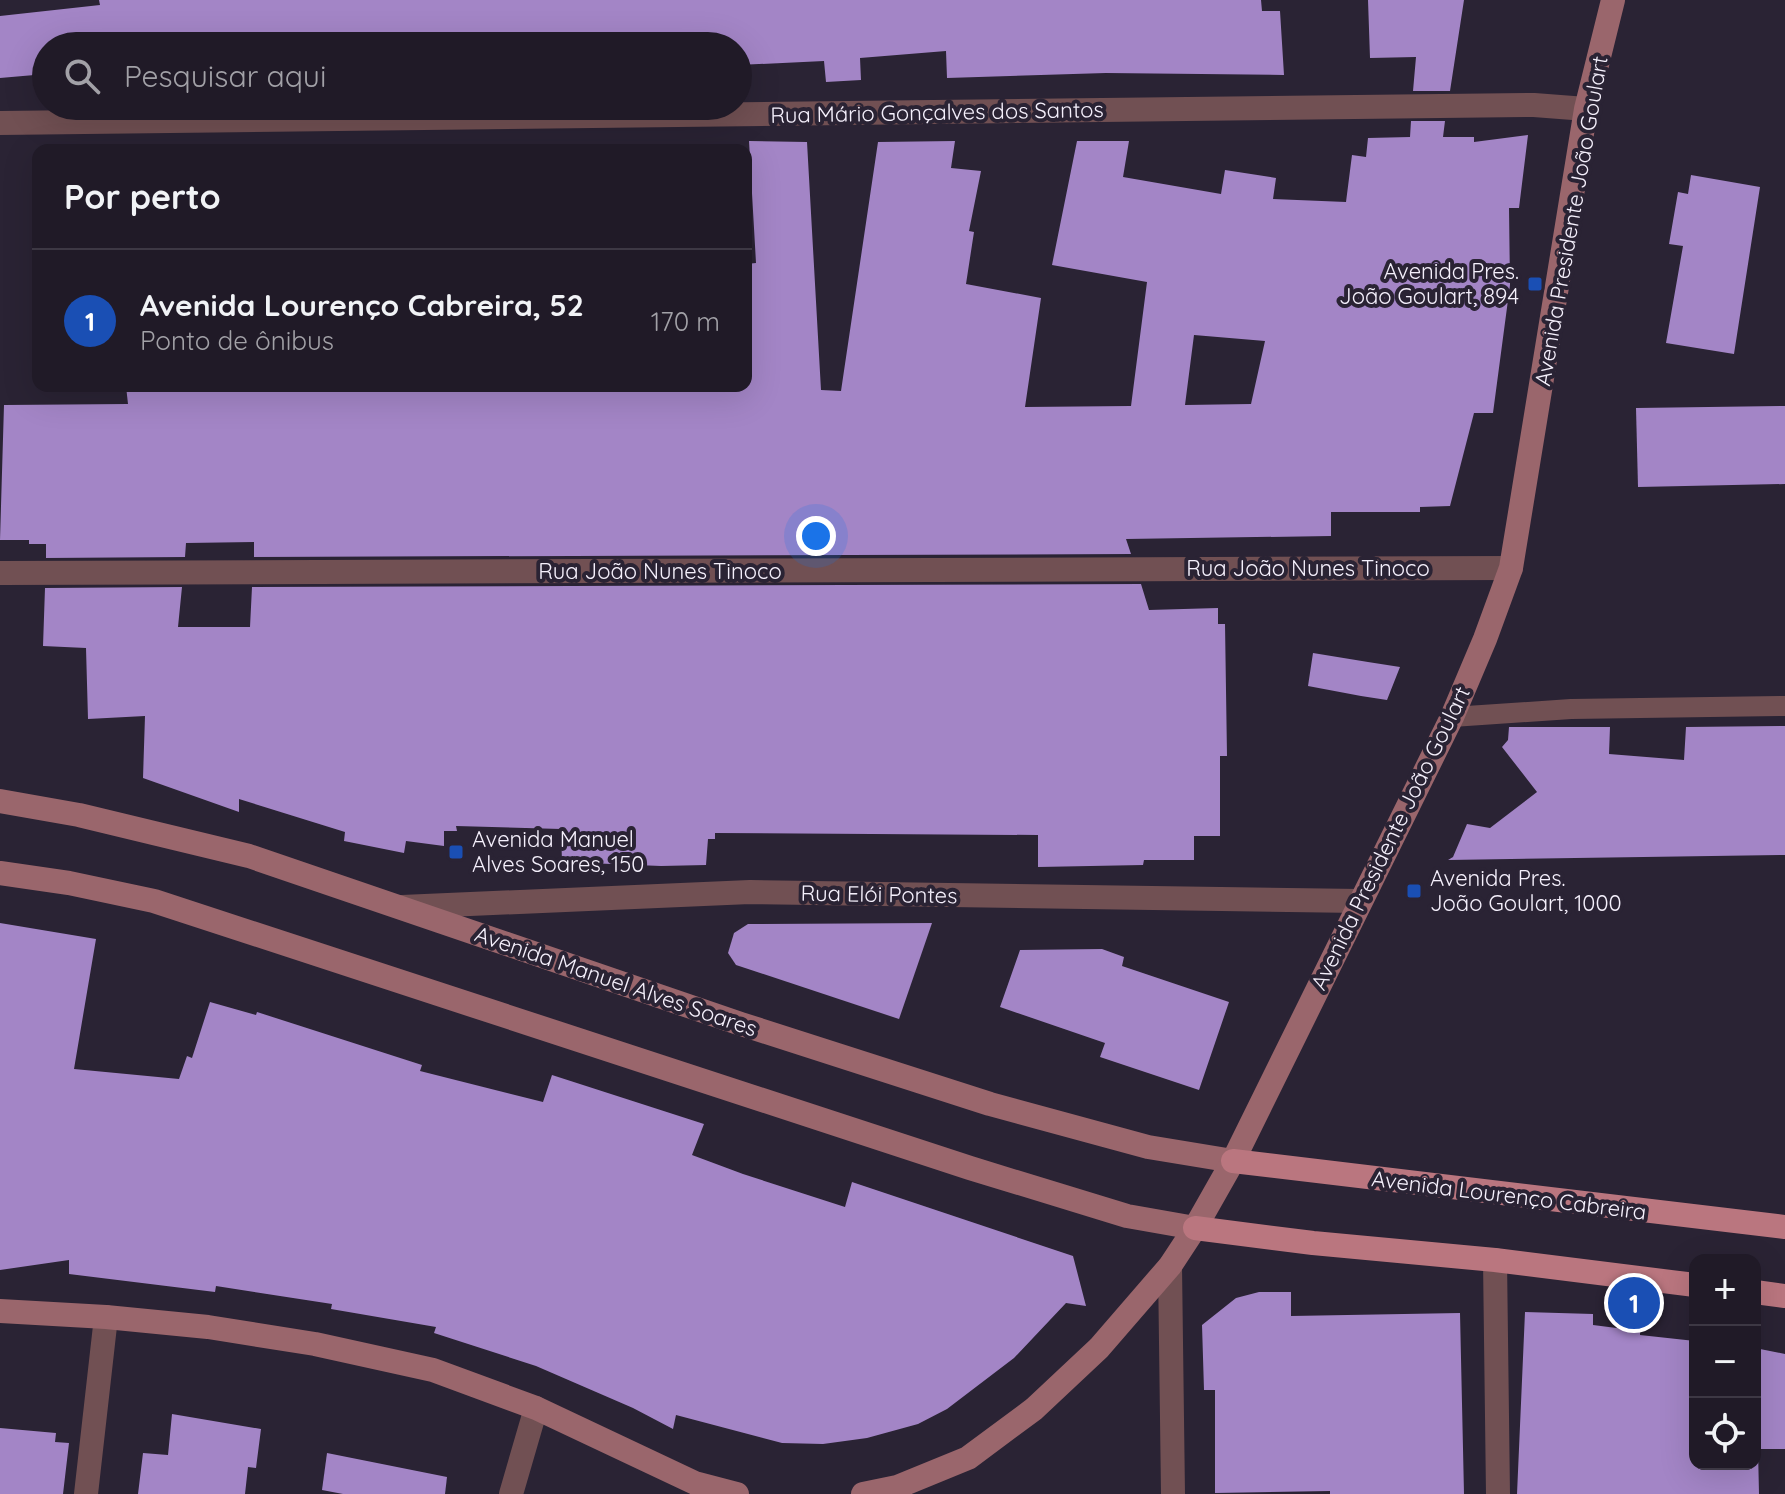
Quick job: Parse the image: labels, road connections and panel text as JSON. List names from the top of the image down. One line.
{"streets":{"main road":["Avenida Presidente João Goulart","Avenida Manuel Alves Soares","Avenida Lourenço Cabreira"],"street":["Rua Mário Gonçalves dos Santos","Rua João Nunes Tinoco","Rua Elói Pontes"]},"crossings":[["Rua Mário Gonçalves dos Santos","Avenida Presidente João Goulart"],["Avenida Presidente João Goulart","Rua João Nunes Tinoco"],["Avenida Presidente João Goulart","Rua Elói Pontes"],["Avenida Presidente João Goulart","Avenida Manuel Alves Soares"],["Avenida Presidente João Goulart","Avenida Lourenço Cabreira"],["Rua Elói Pontes","Avenida Manuel Alves Soares"],["Avenida Manuel Alves Soares","Avenida Lourenço Cabreira"]],"places":{"transit":["Avenida Pres. João Goulart, 894","Avenida Manuel Alves Soares, 150","Avenida Pres. João Goulart, 1000"]},"page":{"search":"Pesquisar aqui","heading":"Por perto","list":[{"mark":"1","name":"Avenida Lourenço Cabreira, 52","note":"Ponto de ônibus","value":"170 m"}],"map_buttons":["+","−"],"pins":"1"}}
